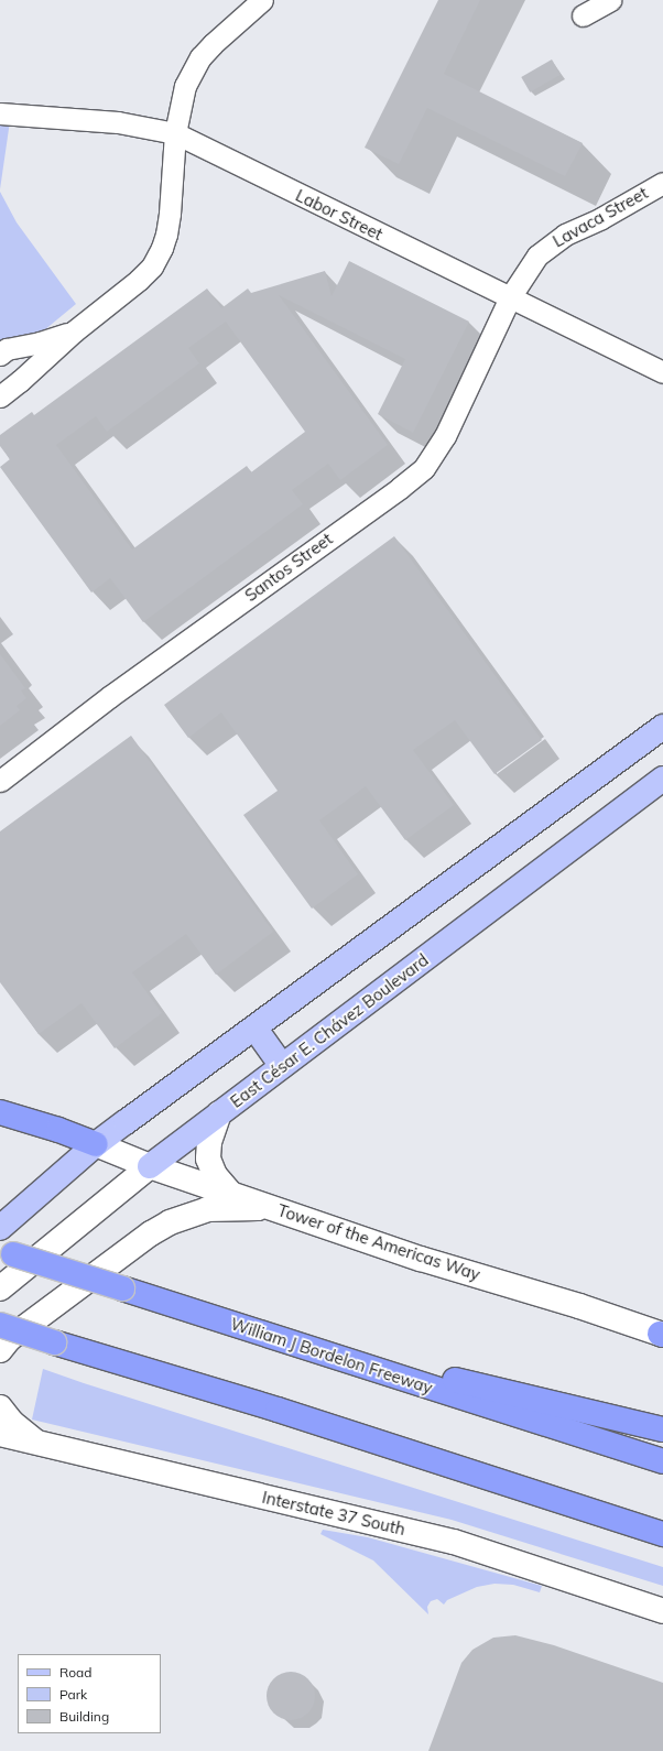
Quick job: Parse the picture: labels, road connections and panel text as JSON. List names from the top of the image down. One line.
{"streets":{"highway":["William J Bordelon Freeway"],"main road":["East César E. Chávez Boulevard","Tower of the Americas Way","Interstate 37 South"],"street":["Labor Street","Lavaca Street","Santos Street"]},"crossings":[["Labor Street","Lavaca Street"],["Labor Street","Santos Street"],["Lavaca Street","Santos Street"],["East César E. Chávez Boulevard","Tower of the Americas Way"]],"legend":["Road","Park","Building"]}
